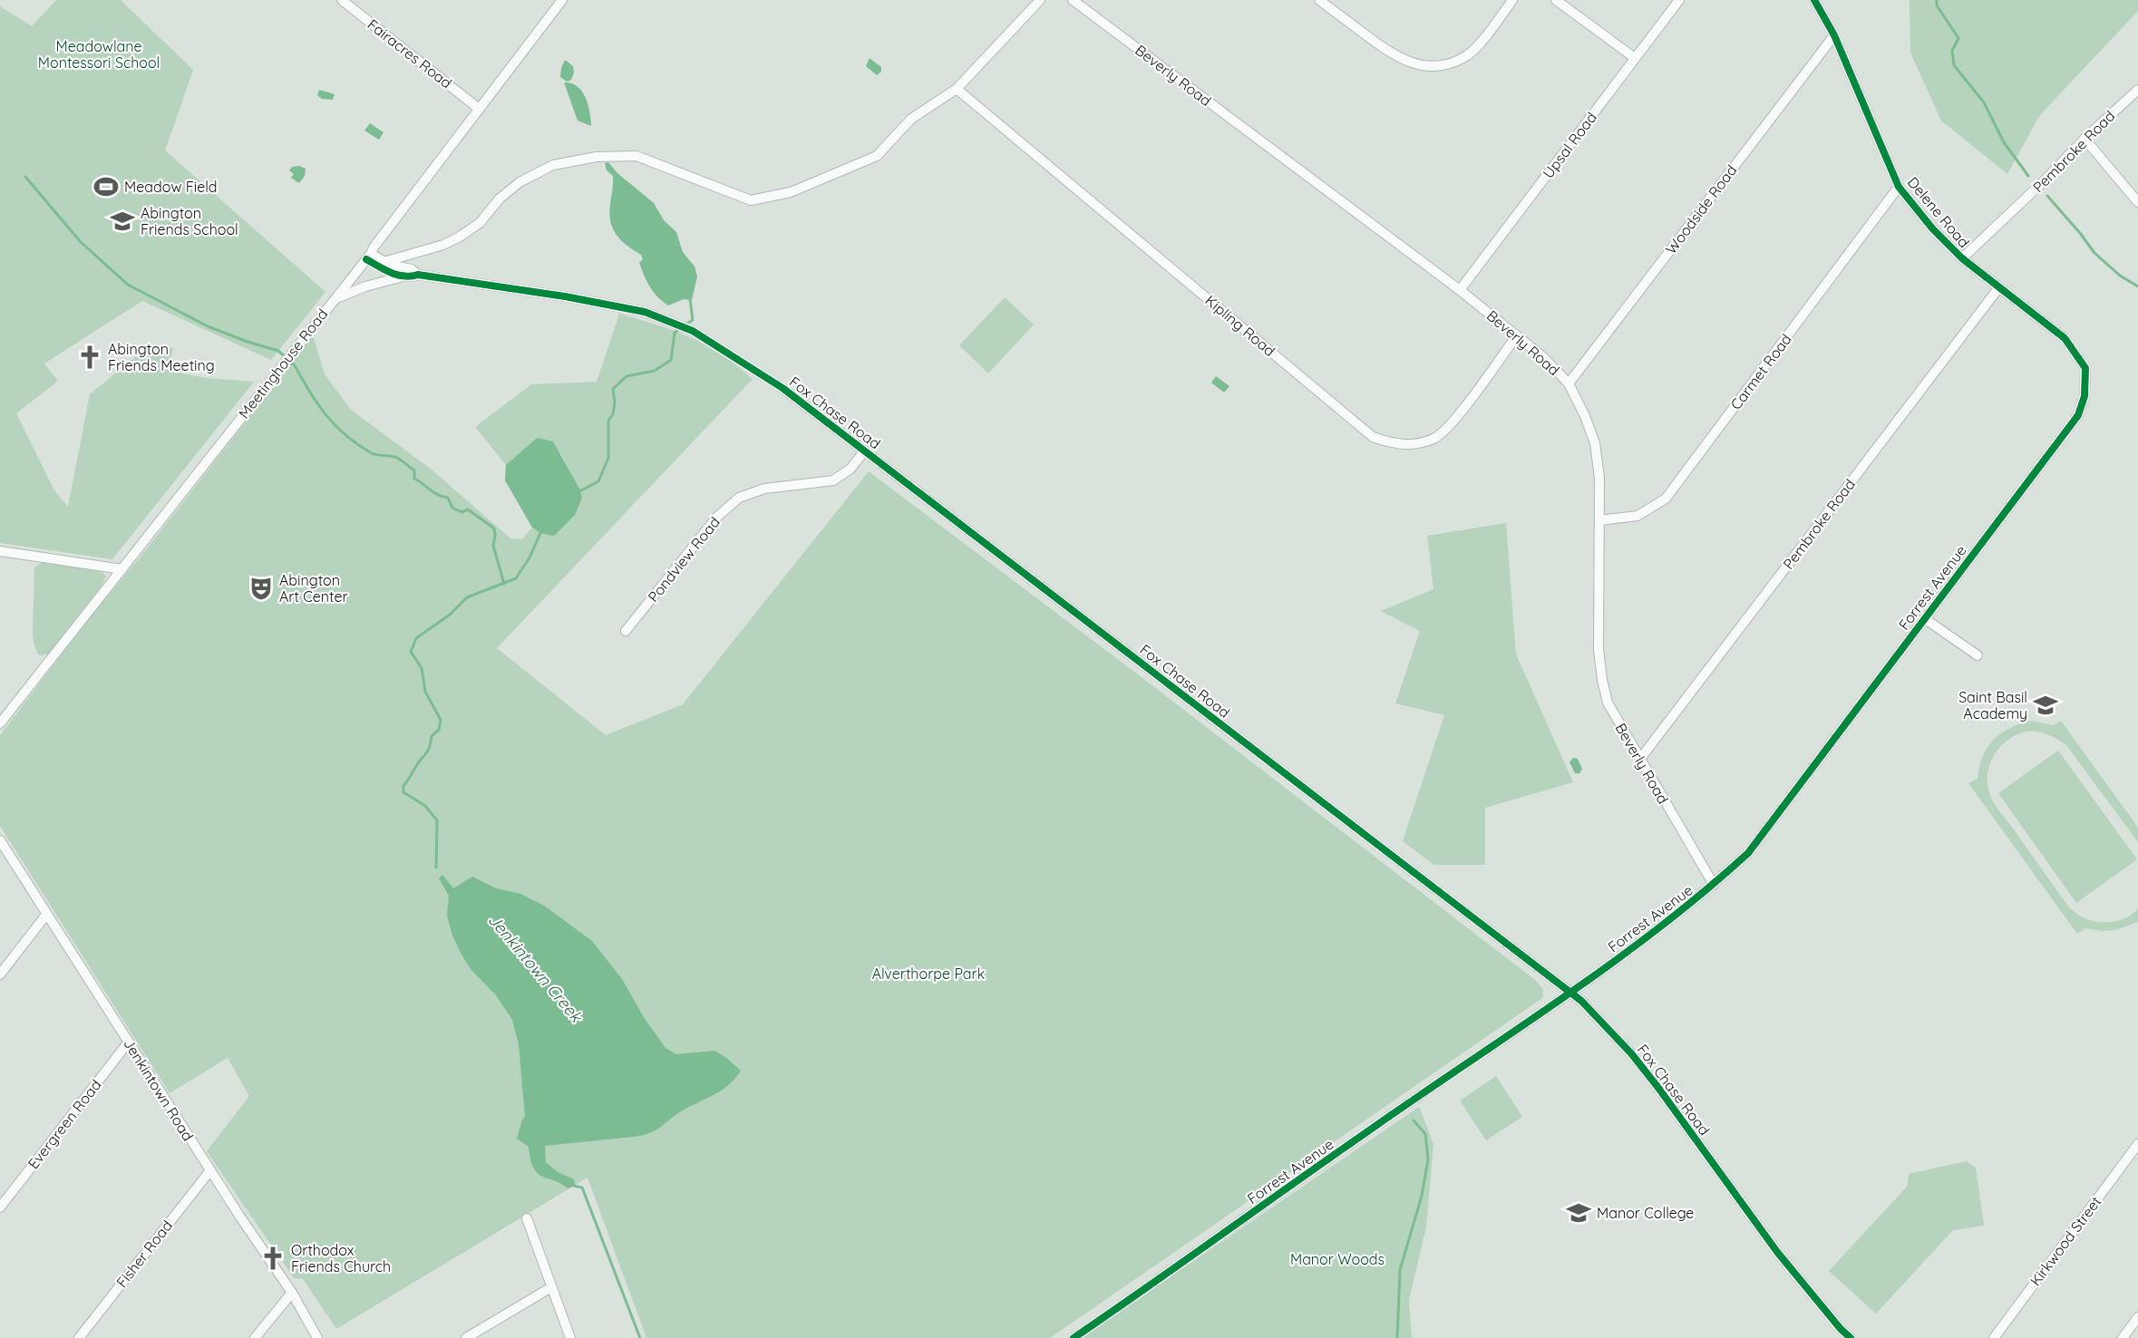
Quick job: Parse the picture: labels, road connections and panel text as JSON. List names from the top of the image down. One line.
{"streets":{"street":["Fairacres Road","Beverly Road","Upsal Road","Pembroke Road","Woodside Road","Delene Road","Kipling Road","Meetinghouse Road","Carmet Road","Fox Chase Road","Pondview Road","Forrest Avenue","Jenkintown Road","Evergreen Road","Kirkwood Street","Fisher Road"]},"crossings":[["Fairacres Road","Meetinghouse Road"],["Beverly Road","Upsal Road"],["Beverly Road","Pembroke Road"],["Beverly Road","Woodside Road"],["Beverly Road","Kipling Road"],["Beverly Road","Carmet Road"],["Beverly Road","Forrest Avenue"],["Pembroke Road","Delene Road"],["Woodside Road","Delene Road"],["Delene Road","Carmet Road"],["Delene Road","Forrest Avenue"],["Meetinghouse Road","Fox Chase Road"],["Fox Chase Road","Pondview Road"],["Fox Chase Road","Forrest Avenue"],["Jenkintown Road","Evergreen Road"],["Jenkintown Road","Fisher Road"]],"water":["Jenkintown Creek"],"parks":["Meadowlane Montessori School","Alverthorpe Park","Manor Woods"],"places":{"sports":["Meadow Field"],"school or university":["Abington Friends School","Saint Basil Academy","Manor College"],"church":["Abington Friends Meeting","Orthodox Friends Church"],"theatre":["Abington Art Center"]}}
